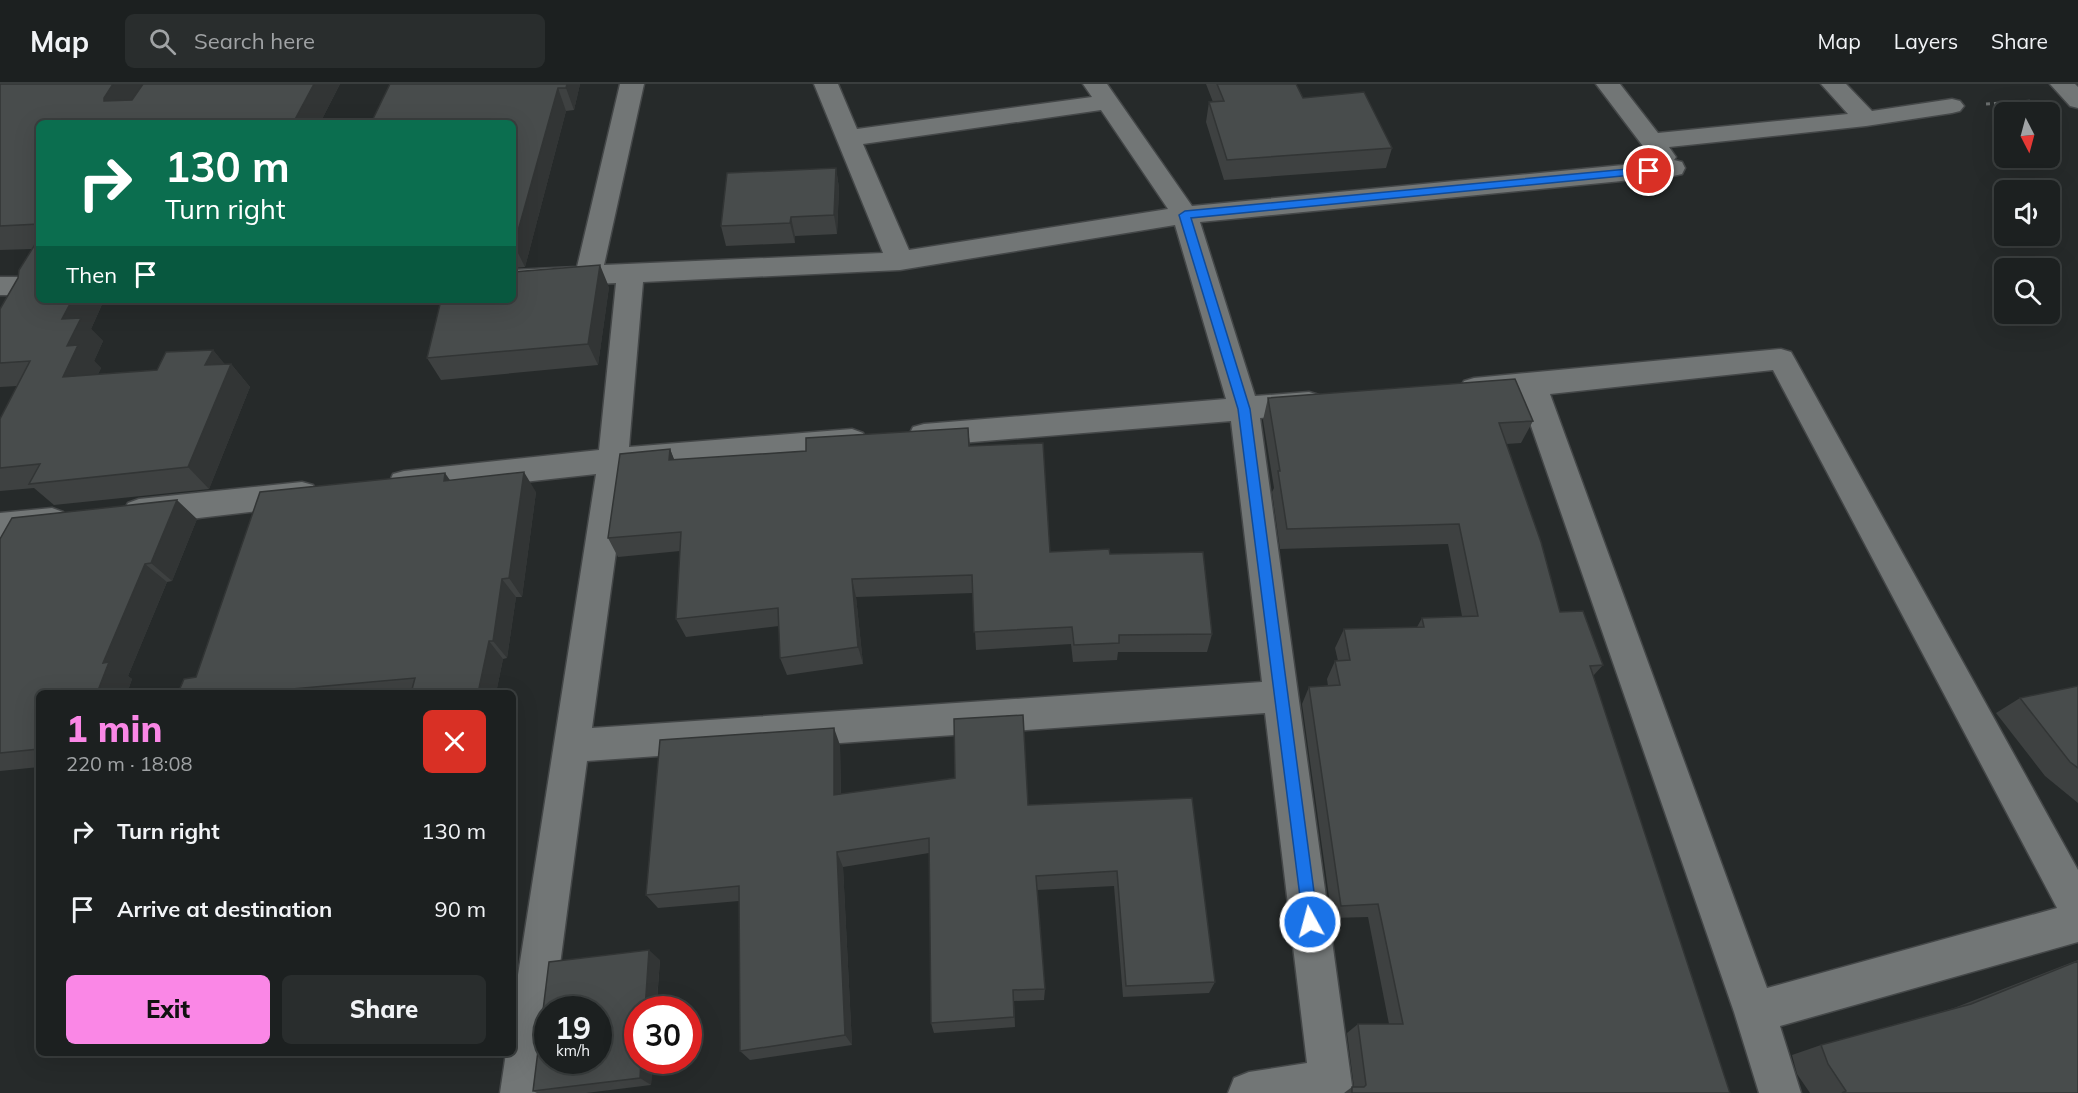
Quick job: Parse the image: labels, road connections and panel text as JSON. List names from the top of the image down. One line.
{"north":"bottom","page":{"header":"Map","search":"Search here","nav":["Map","Layers","Share"],"turn":["130 m","Turn right"],"then":"Then","heading":["1 min","220 m · 18:08"],"list":[{"name":"Turn right","value":"130 m"},{"name":"Arrive at destination","value":"90 m"}],"buttons":["Exit","Share"],"speed":"19 km/h","limit":"30"}}
